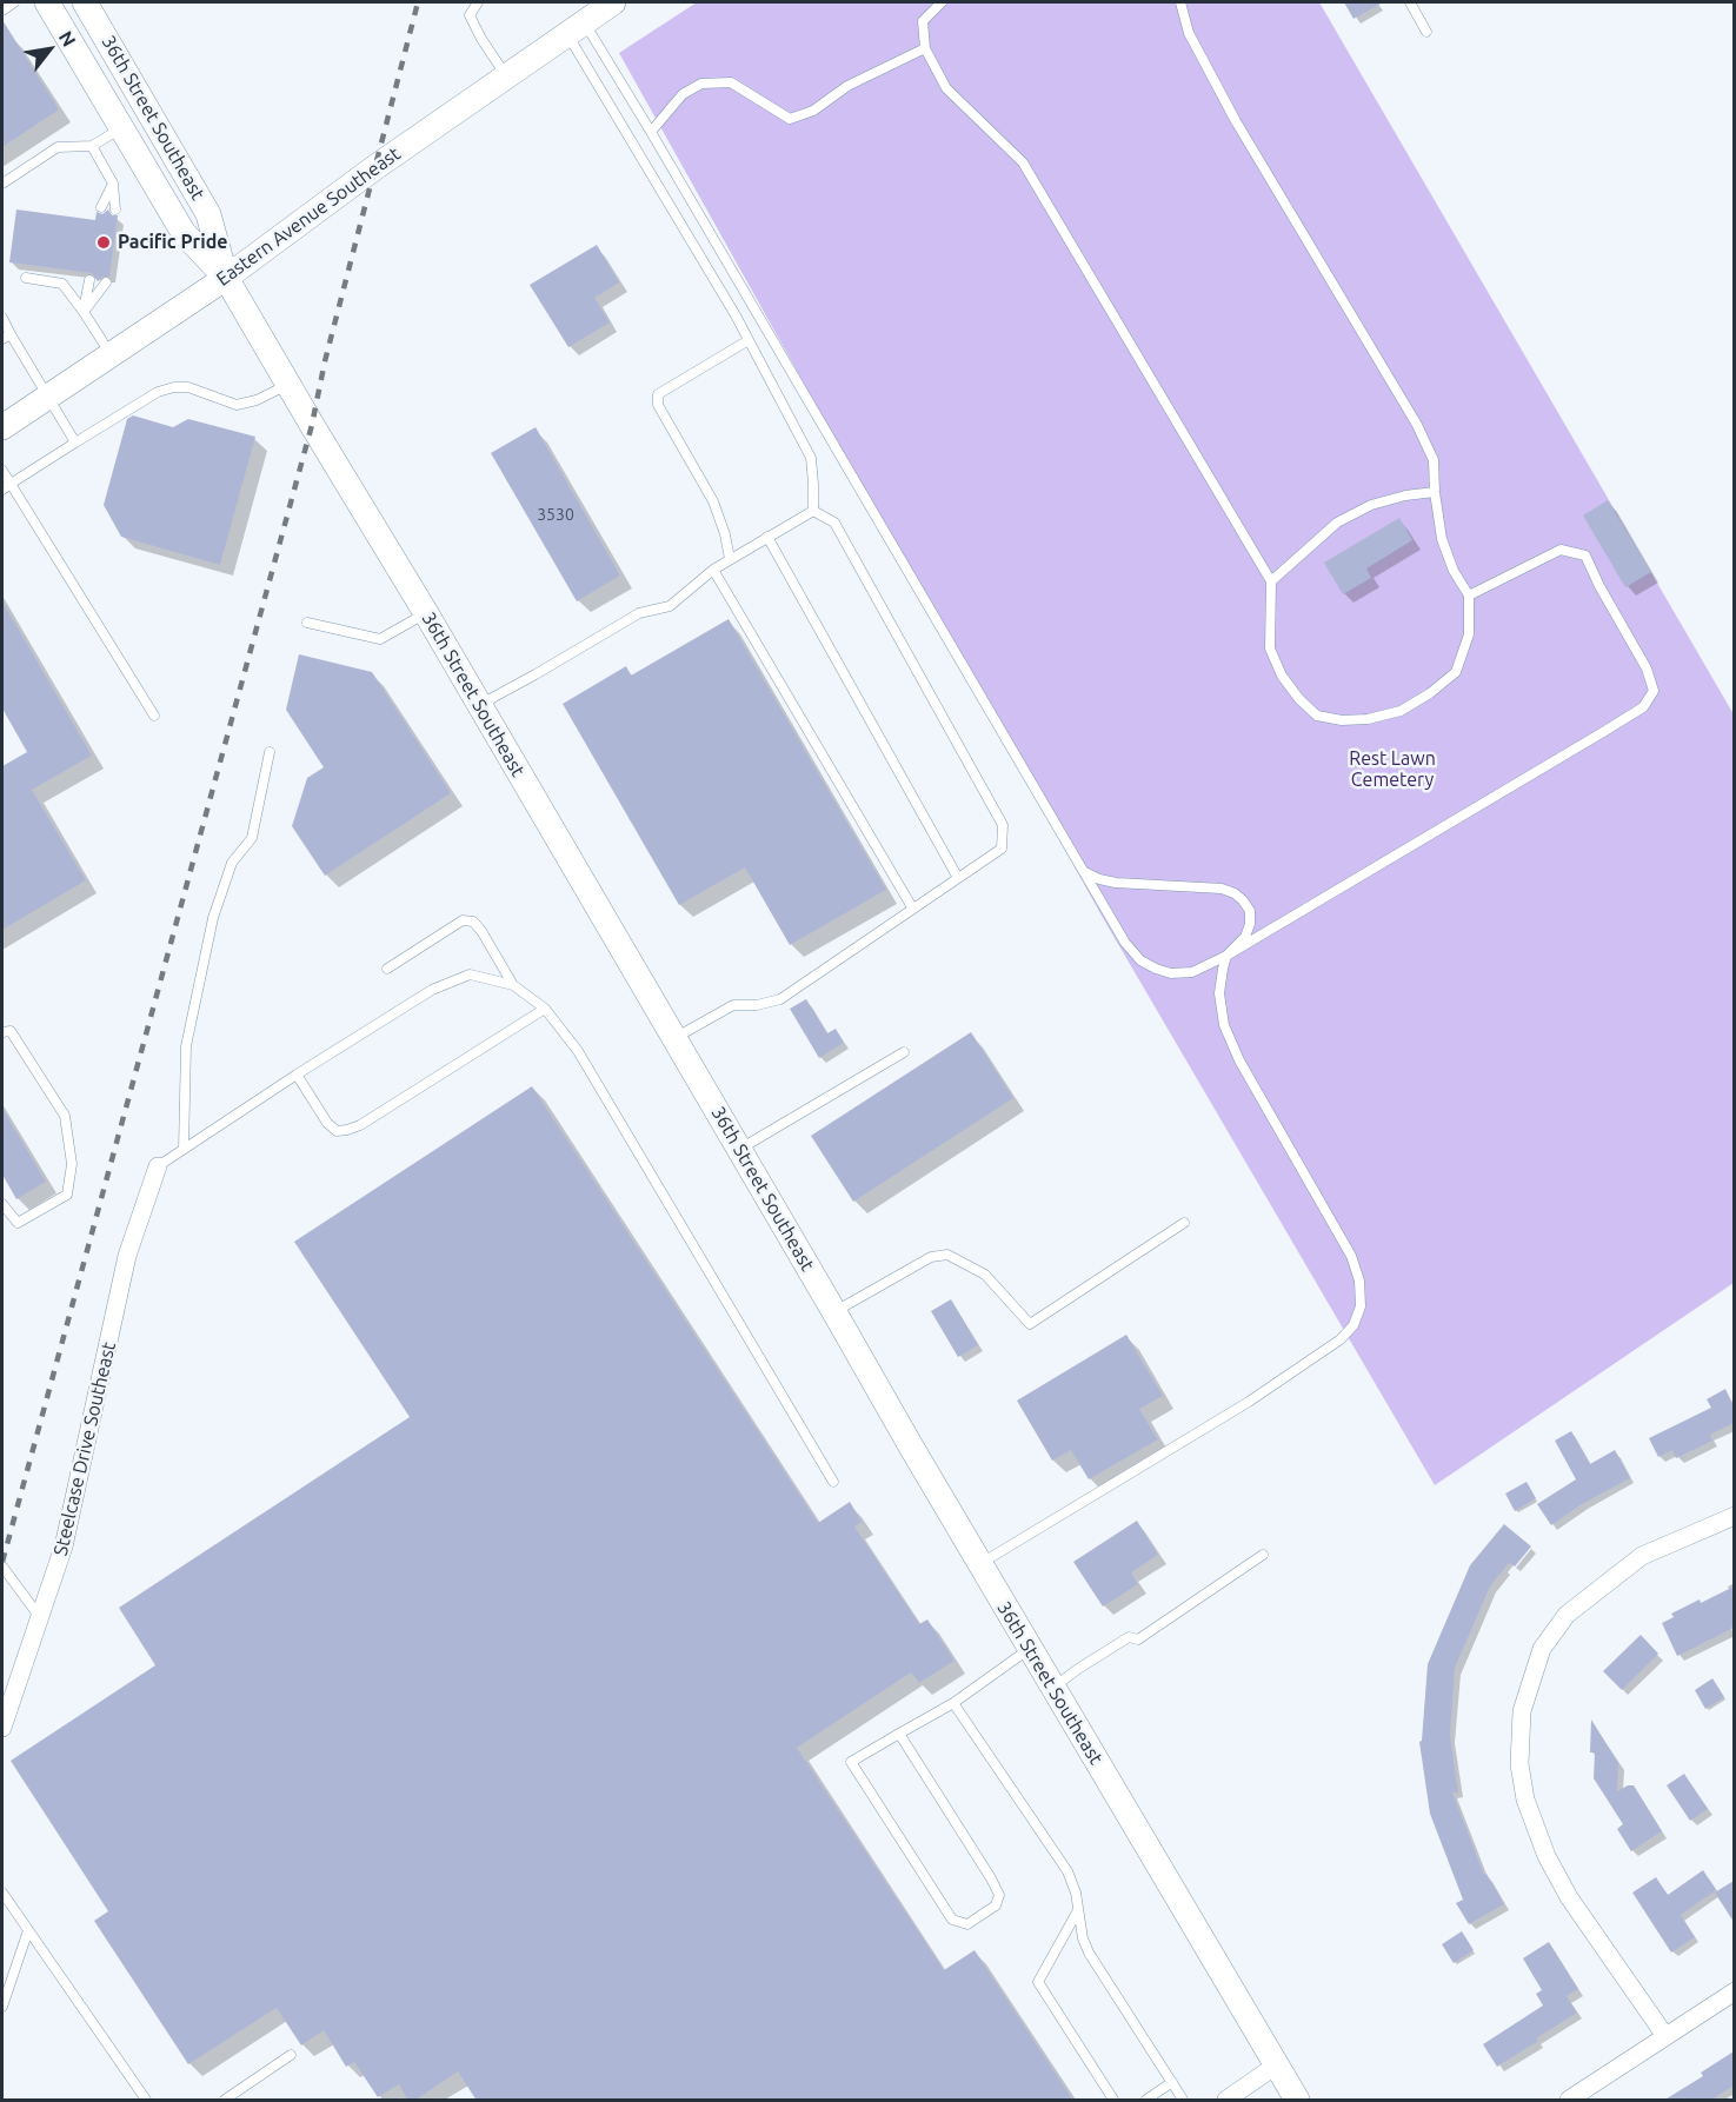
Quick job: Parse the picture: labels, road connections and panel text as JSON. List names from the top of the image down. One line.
{"streets":{"street":["36th Street Southeast","Eastern Avenue Southeast","Steelcase Drive Southeast"]},"crossings":[["36th Street Southeast","Eastern Avenue Southeast"]],"parks":["Rest Lawn Cemetery"],"places":["Pacific Pride"],"house_numbers":["3530"],"north":"top right"}
